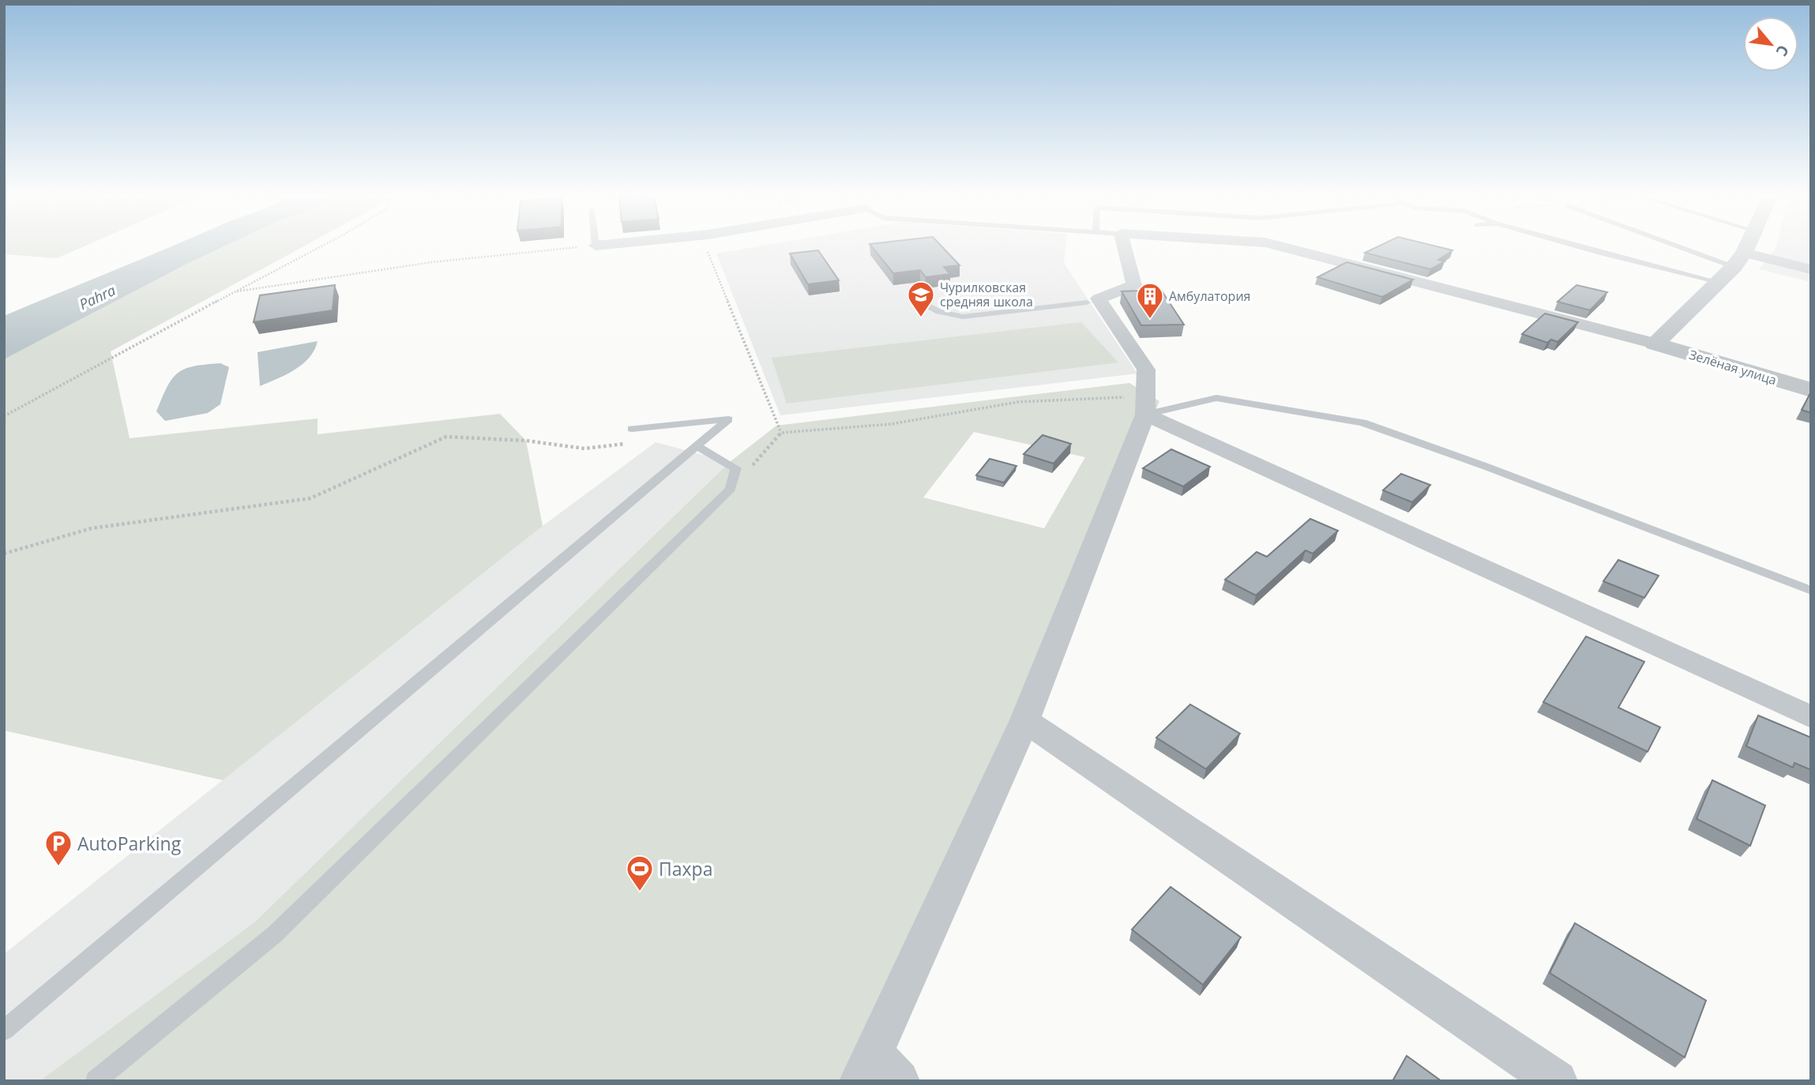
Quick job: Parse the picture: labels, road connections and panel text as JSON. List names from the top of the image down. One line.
{"streets":{"street":["Зелёная улица"]},"water":["Pahra"],"places":{"school or university":["Чурилковская средняя школа"],"building":["Амбулатория"],"parking":["AutoParking"],"sports":["Пахра"]},"north":"bottom right"}
